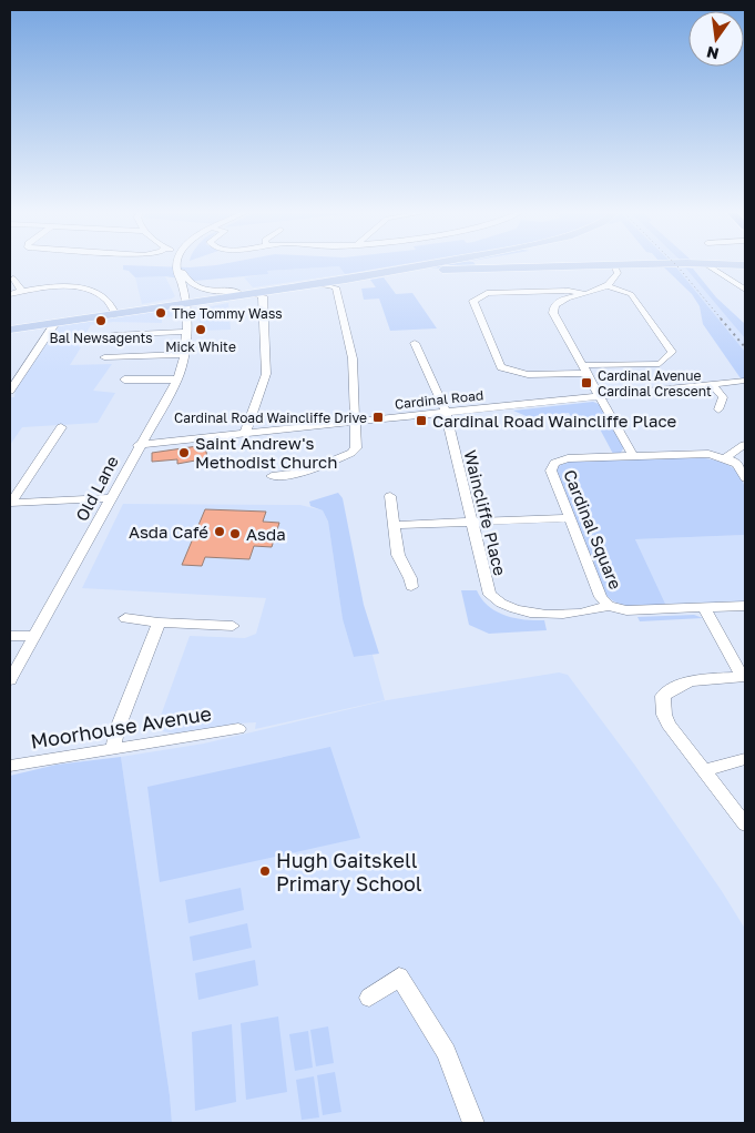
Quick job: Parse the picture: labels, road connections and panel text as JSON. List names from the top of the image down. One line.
{"streets":{"street":["Cardinal Road","Old Lane","Waincliffe Place","Cardinal Square","Moorhouse Avenue"]},"crossings":[["Cardinal Road","Old Lane"],["Cardinal Road","Waincliffe Place"],["Waincliffe Place","Cardinal Square"]],"places":{"other":["The Tommy Wass","Bal Newsagents","Mick White","Saint Andrew's Methodist Church","Asda Café","Asda","Hugh Gaitskell Primary School"],"transit":["Cardinal Avenue Cardinal Crescent","Cardinal Road Waincliffe Drive","Cardinal Road Waincliffe Place"]},"north":"bottom"}
